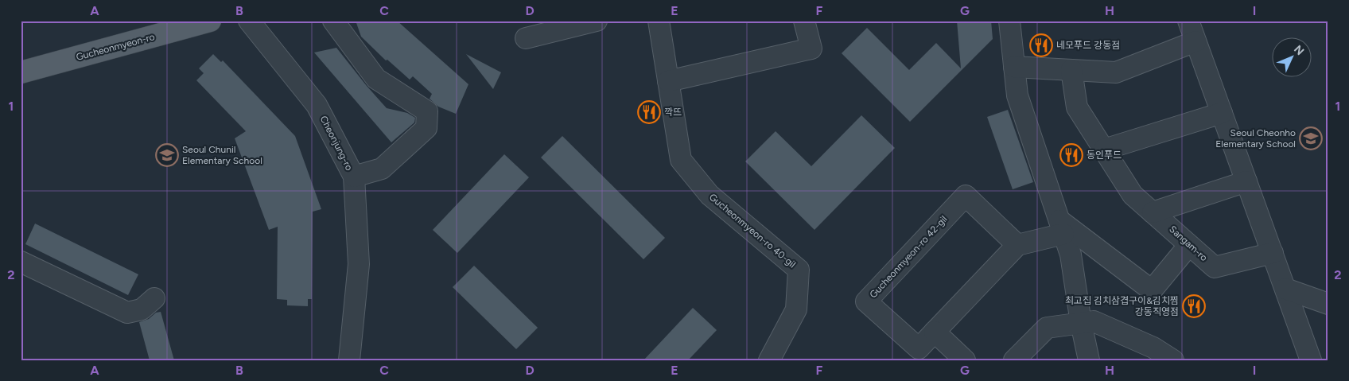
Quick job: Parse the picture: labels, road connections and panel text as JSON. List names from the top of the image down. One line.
{"streets":{"main road":["Gucheonmyeon-ro"],"street":["Cheonjung-ro","Gucheonmyeon-ro 40-gil","Sangam-ro","Gucheonmyeon-ro 42-gil"]},"places":{"restaurant":["네모푸드 강동점","깍뜨","동인푸드","최고집 김치삼겹구이&김치찜 강동직영점"],"school or university":["Seoul Cheonho Elementary School","Seoul Chunil Elementary School"]},"north":"top right","grid":{"columns":["A","B","C","D","E","F","G","H","I"],"rows":["1","2"]}}
